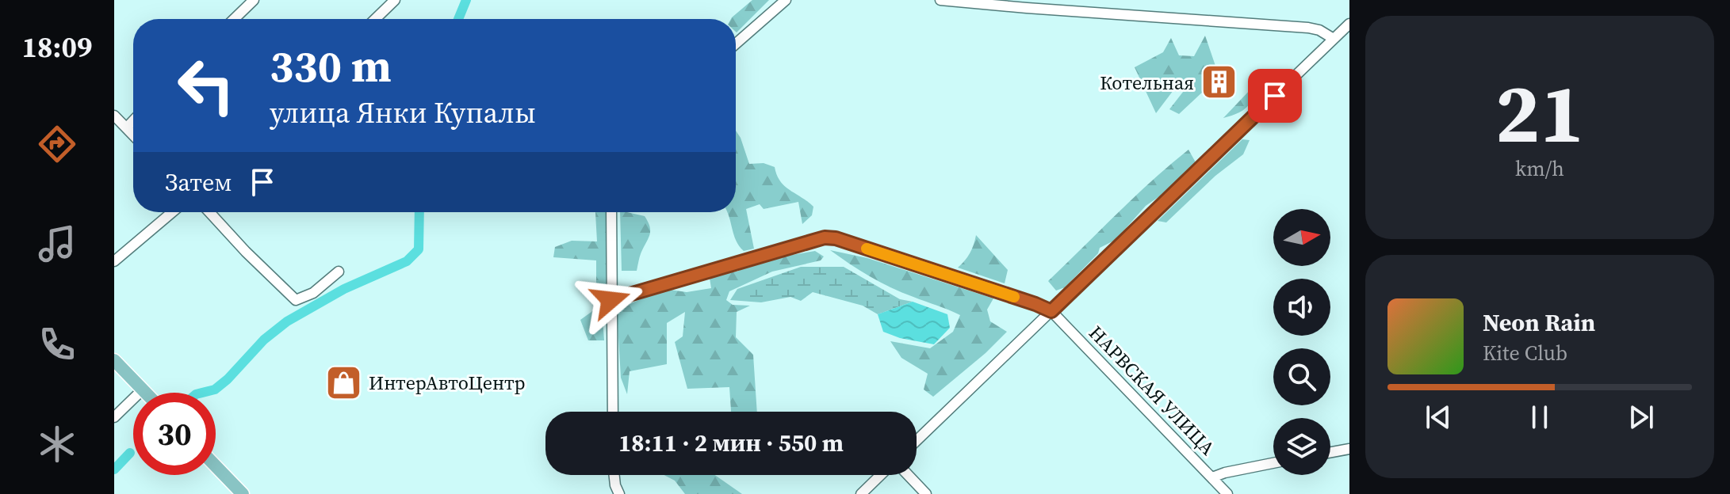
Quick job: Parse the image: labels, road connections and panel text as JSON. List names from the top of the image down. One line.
{"streets":{"street":["НАРВСКАЯ УЛИЦА"]},"places":{"building":["Котельная"],"shop":["ИнтерАвтоЦентр"]},"north":"right","page":{"tabs":"18:09","tile":["21","km/h"],"turn":["330 m","улица Янки Купалы"],"then":"Затем","song":["Neon Rain","Kite Club"],"limit":"30","trip":"18:11 · 2 мин · 550 m"}}
